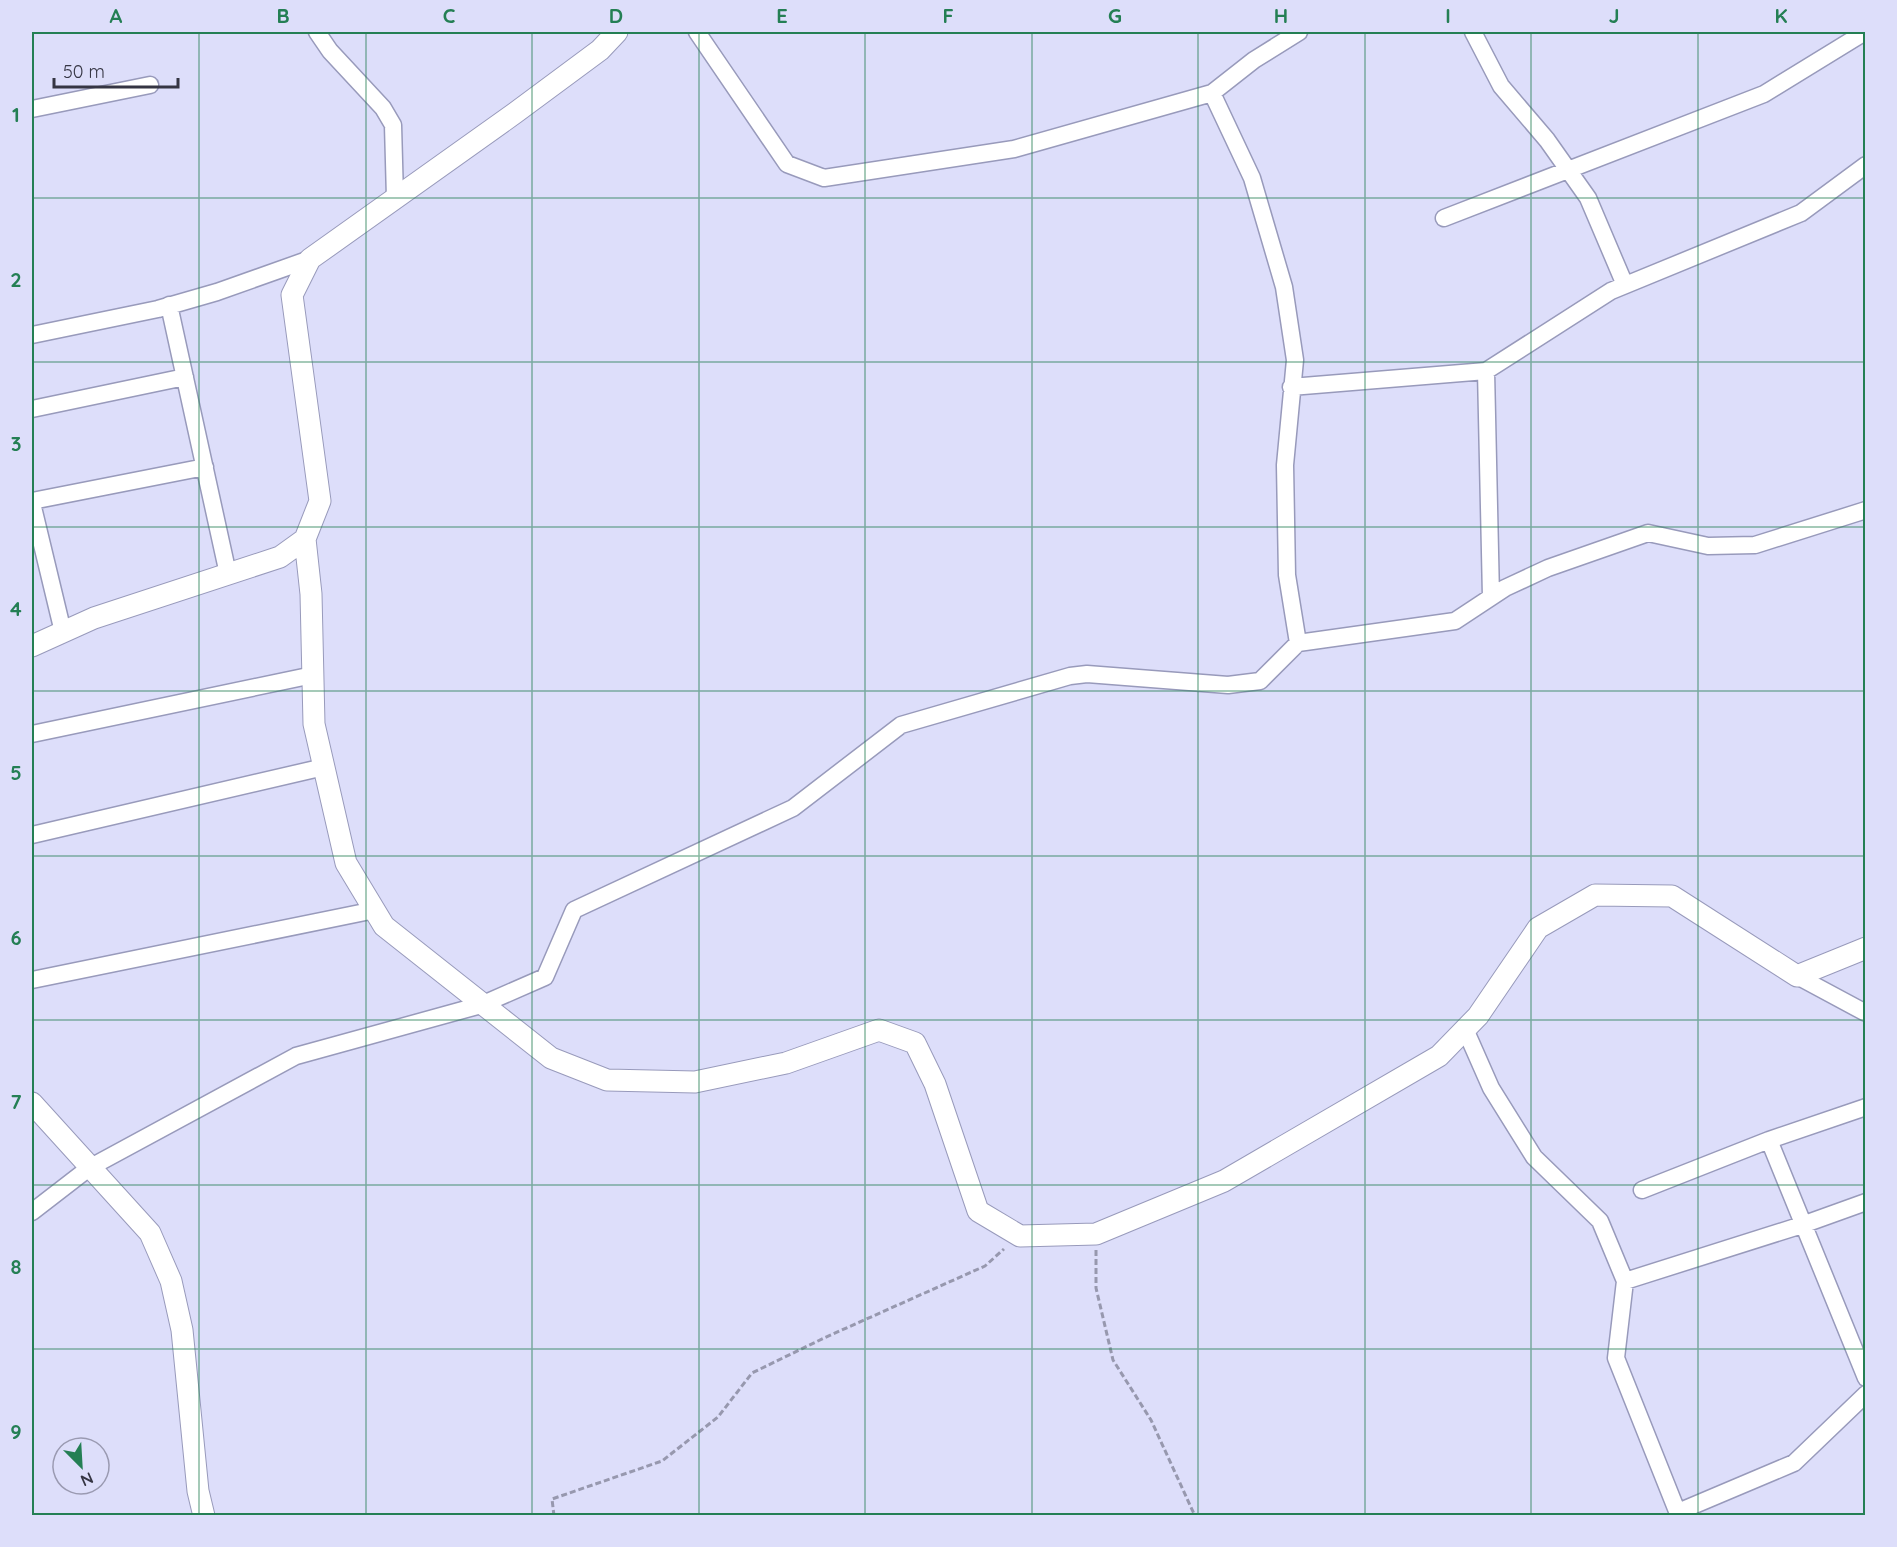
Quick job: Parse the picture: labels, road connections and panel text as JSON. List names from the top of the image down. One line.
{"scale_bar":"50 m","north":"bottom right","grid":{"columns":["A","B","C","D","E","F","G","H","I","J","K"],"rows":["1","2","3","4","5","6","7","8","9"]}}
